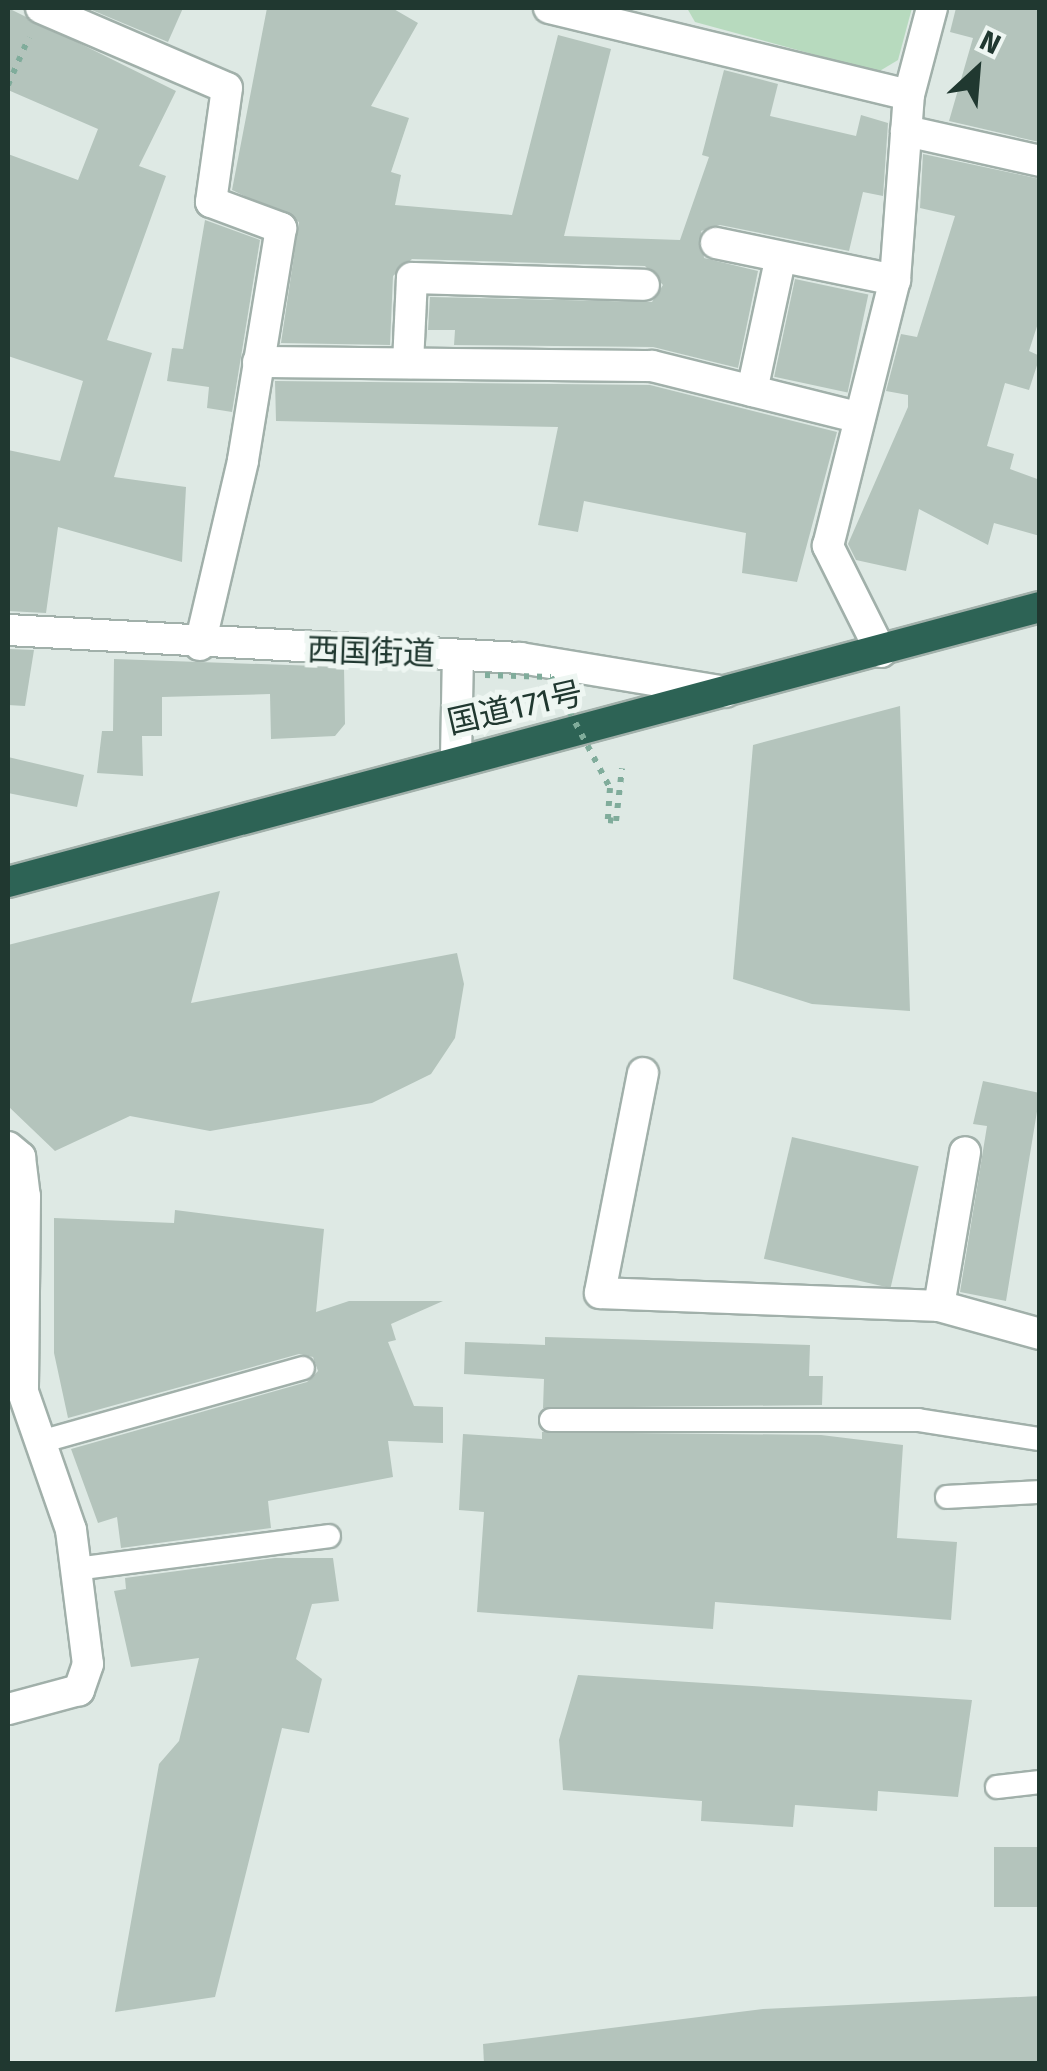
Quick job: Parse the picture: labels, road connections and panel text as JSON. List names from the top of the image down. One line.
{"streets":{"highway":["国道171号"],"street":["西国街道"]},"crossings":[["西国街道","国道171号"]],"north":"top right"}
